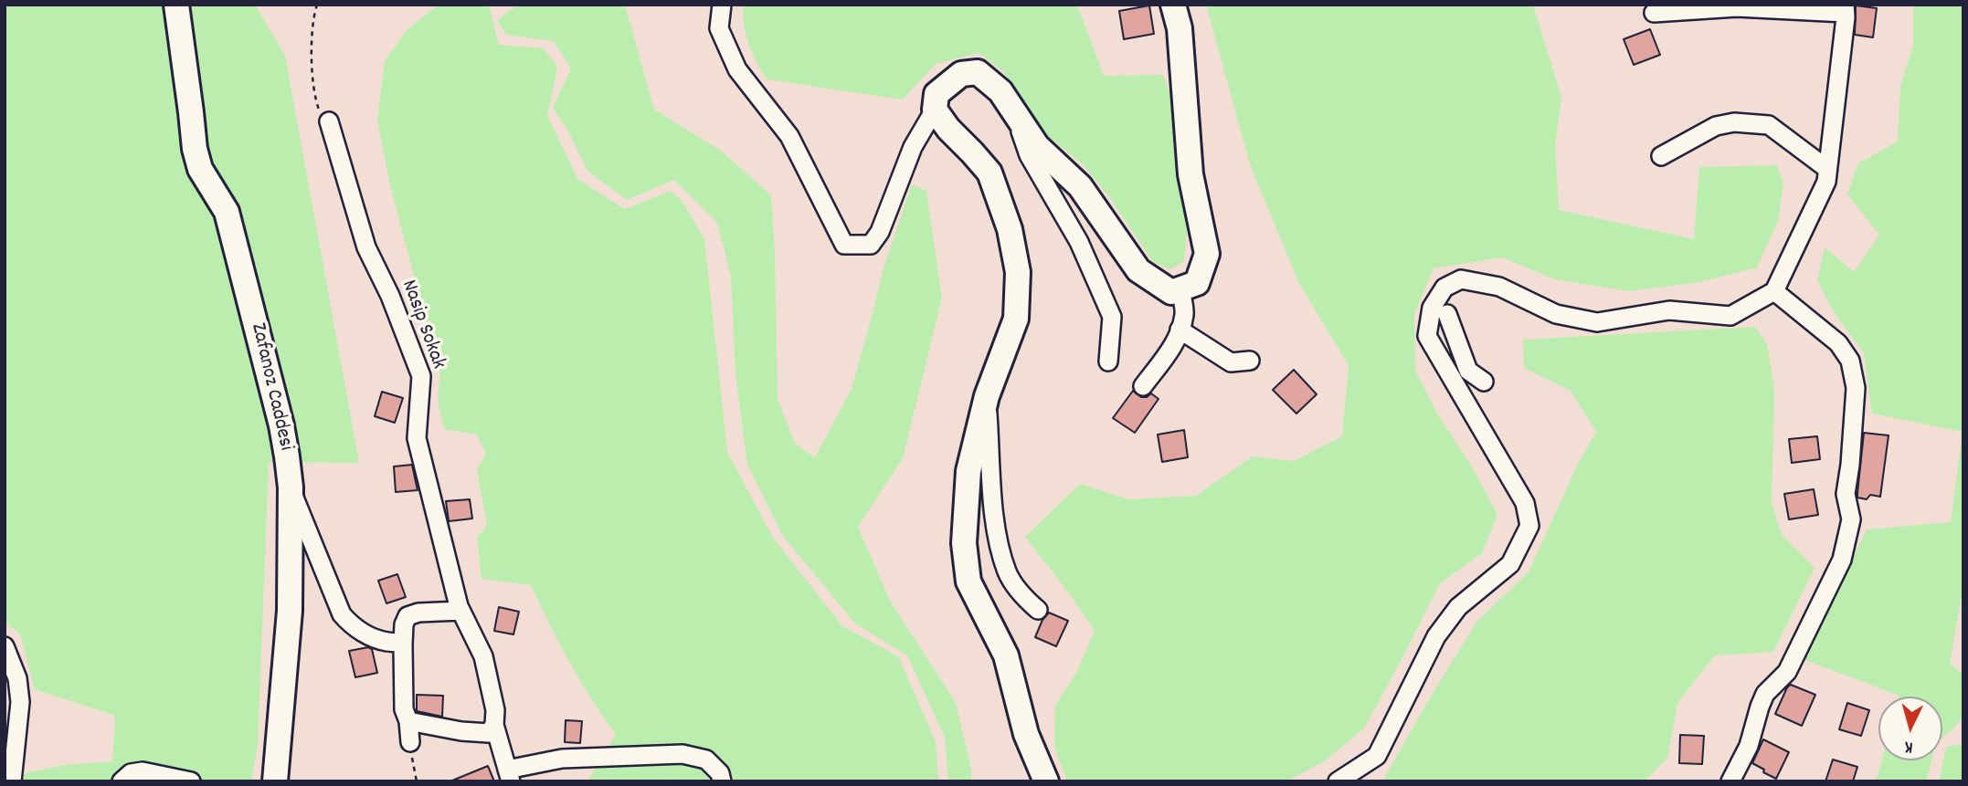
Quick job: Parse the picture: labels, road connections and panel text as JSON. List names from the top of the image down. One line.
{"streets":{"street":["Nasip Sokak","Zafanoz Caddesi"]},"north":"bottom"}
